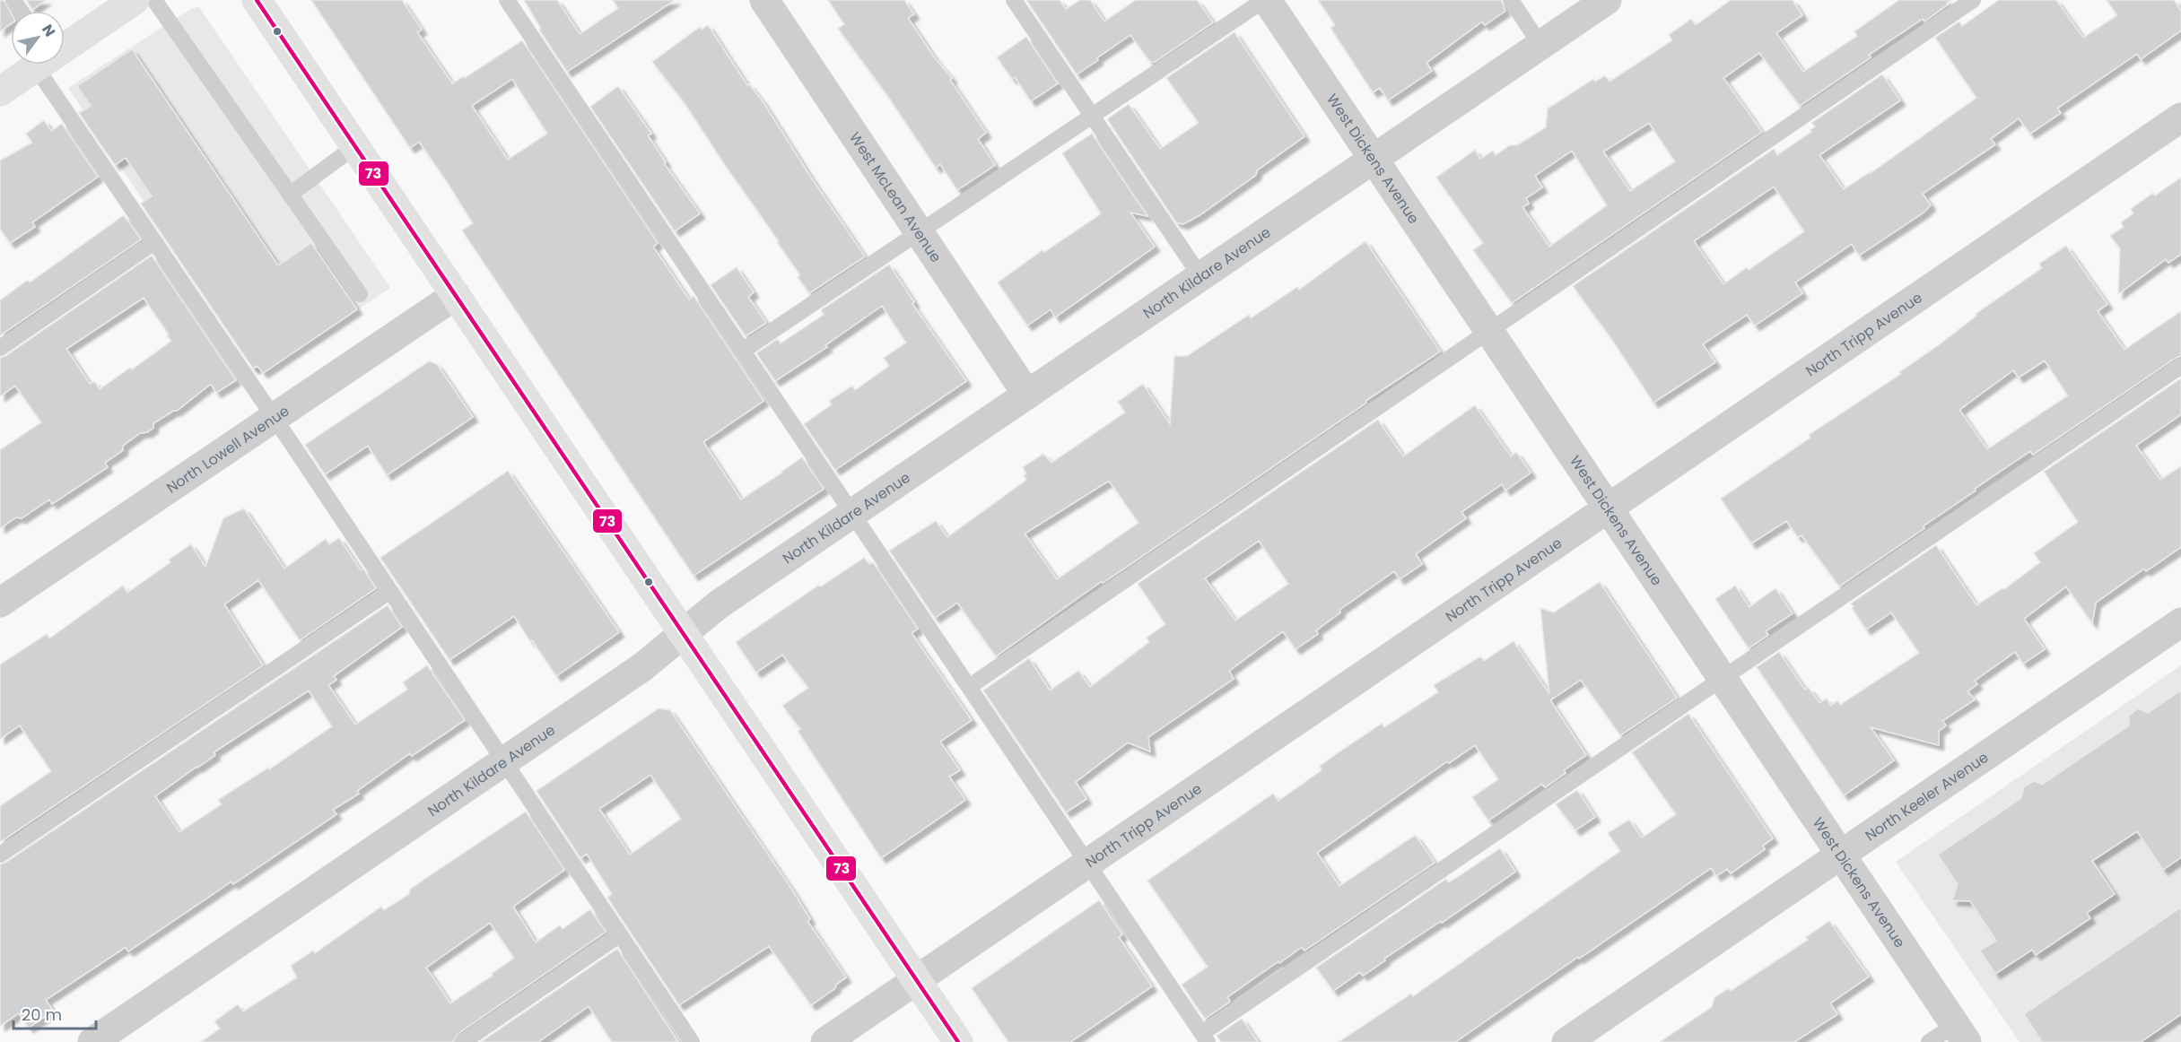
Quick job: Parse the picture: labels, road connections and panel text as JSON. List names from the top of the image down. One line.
{"streets":{"street":["West Dickens Avenue","West McLean Avenue","North Kildare Avenue","North Tripp Avenue","North Lowell Avenue","North Keeler Avenue"]},"crossings":[["West Dickens Avenue","North Kildare Avenue"],["West Dickens Avenue","North Tripp Avenue"],["West Dickens Avenue","North Keeler Avenue"],["West McLean Avenue","North Kildare Avenue"]],"lines":["transit line 73"],"scale_bar":"20 m","north":"top right"}
